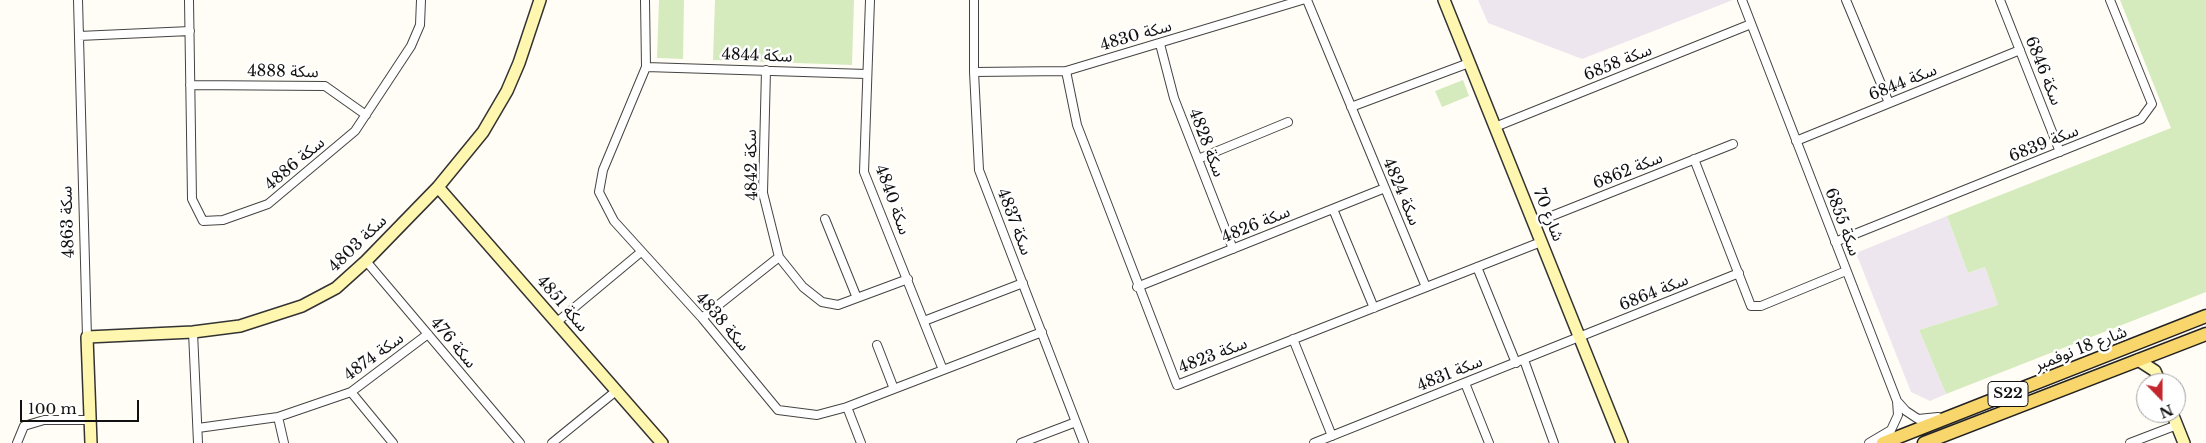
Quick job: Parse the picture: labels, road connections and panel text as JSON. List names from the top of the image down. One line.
{"streets":{"main road":["شارع 18 نوفمبر","S22"],"street":["سكة 4830","سكة 4844","سكة 6858","سكة 6846","سكة 4888","سكة 6844","سكة 4828","سكة 6839","سكة 4886","سكة 4842","سكة 6862","سكة 4824","سكة 4840","شارع 70","سكة 4863","سكة 4837","سكة 6855","سكة 4826","سكة 4803","سكة 6864","سكة 4851","سكة 4838","سكة 476","سكة 4823","سكة 4874","سكة 4831"]},"crossings":[["سكة 4830","سكة 4828"],["سكة 4830","سكة 4837"],["سكة 4830","سكة 4823"],["سكة 4844","سكة 4842"],["سكة 4844","سكة 4840"],["سكة 4844","سكة 4838"],["سكة 6858","شارع 70"],["سكة 6858","سكة 6855"],["سكة 6846","سكة 6844"],["سكة 6846","سكة 6839"],["سكة 4888","سكة 4886"],["سكة 6844","سكة 6855"],["سكة 4828","سكة 4826"],["سكة 6839","سكة 6855"],["سكة 4842","سكة 4840"],["سكة 6862","شارع 70"],["سكة 4824","سكة 4826"],["سكة 4824","سكة 4823"],["سكة 4840","سكة 4838"],["شارع 70","سكة 6864"],["شارع 70","سكة 4823"],["شارع 70","سكة 4831"],["سكة 4863","سكة 4803"],["سكة 4837","سكة 4838"],["سكة 4826","سكة 4823"],["سكة 4803","سكة 4851"],["سكة 4803","سكة 476"],["سكة 6864","سكة 4831"],["سكة 476","سكة 4874"]],"scale_bar":"100 m","north":"bottom"}
